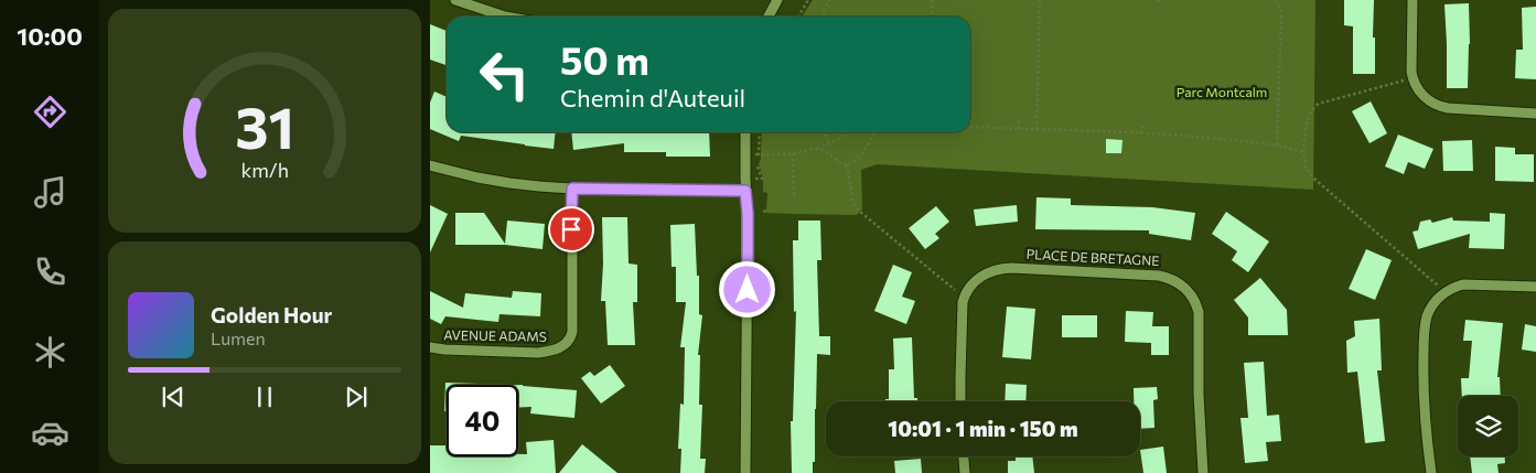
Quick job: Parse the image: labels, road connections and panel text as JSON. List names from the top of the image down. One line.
{"streets":{"street":["PLACE DE BRETAGNE","AVENUE ADAMS"]},"parks":["Parc Montcalm"],"page":{"tabs":"10:00","turn":["50 m","Chemin d'Auteuil"],"song":["Golden Hour","Lumen"],"limit":"40","trip":"10:01 · 1 min · 150 m","gauge":["31","km/h"]}}
